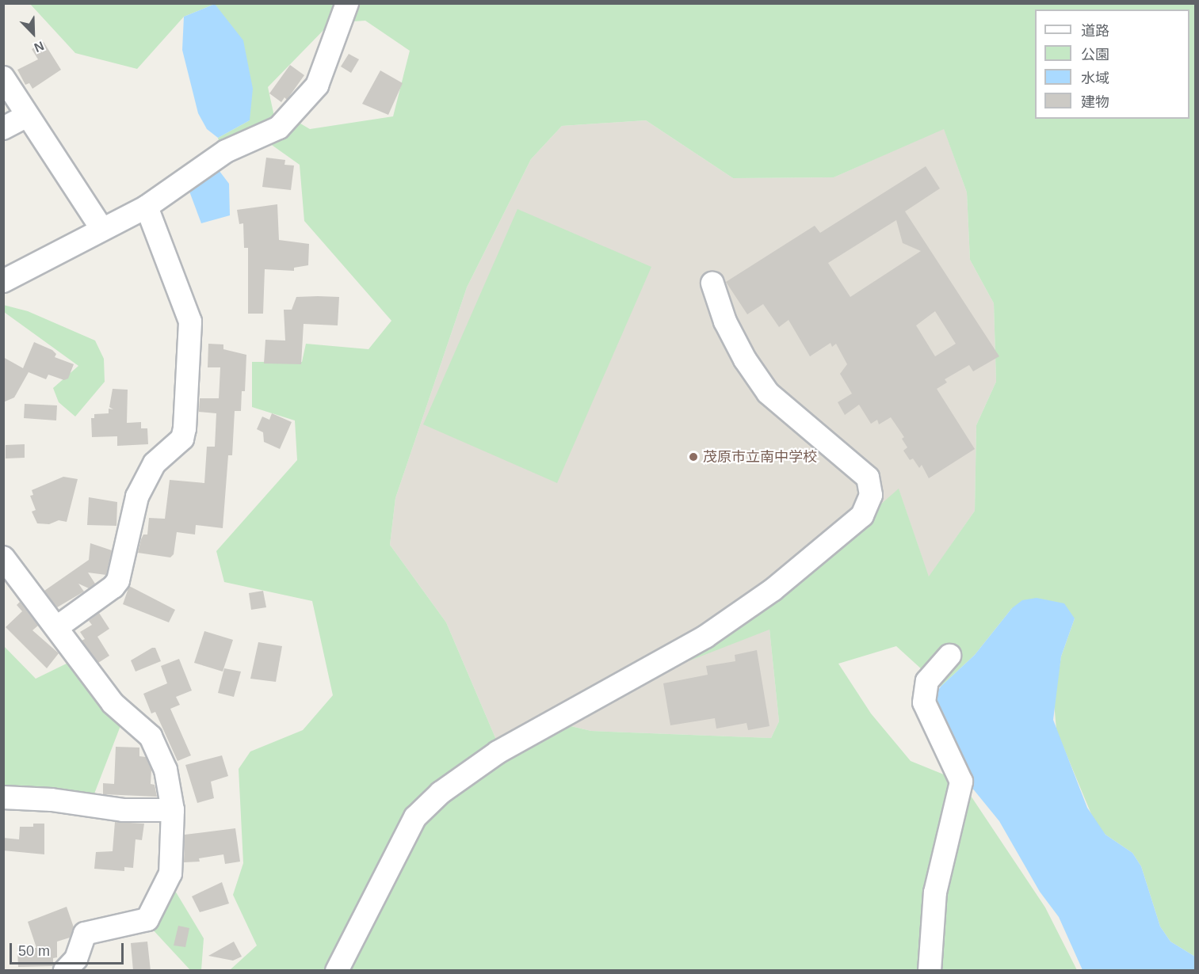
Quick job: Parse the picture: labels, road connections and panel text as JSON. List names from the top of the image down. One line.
{"places":["茂原市立南中学校"],"legend":["道路","公園","水域","建物"],"scale_bar":"50 m","north":"bottom right"}
